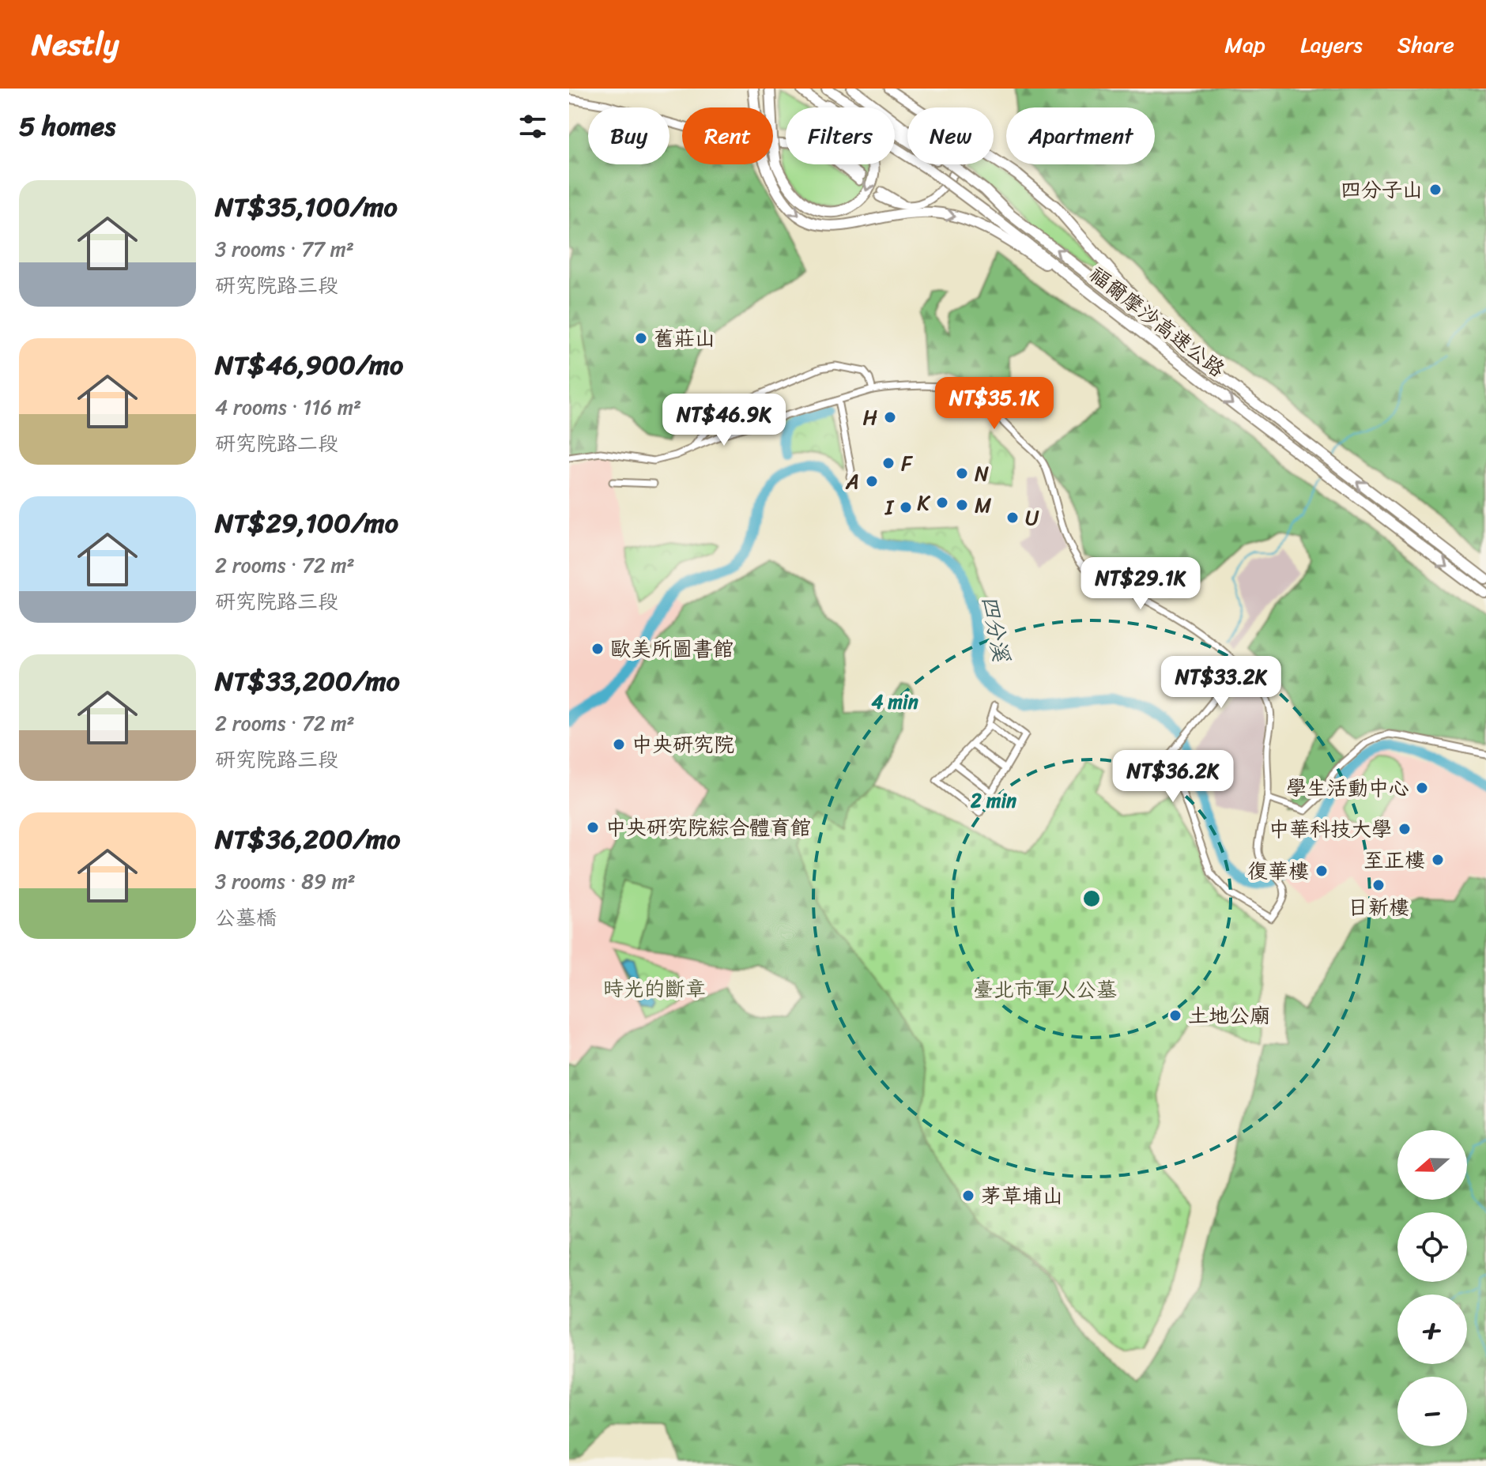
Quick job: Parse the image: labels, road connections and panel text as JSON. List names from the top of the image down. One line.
{"streets":{"highway":["福爾摩沙高速公路"]},"water":["四分溪"],"parks":["時光的斷章","臺北市軍人公墓"],"places":["四分子山","舊莊山","H","F","N","A","K","M","I","U","歐美所圖書館","中央研究院","學生活動中心","中央研究院綜合體育館","中華科技大學","至正樓","復華樓","日新樓","土地公廟","茅草埔山"],"north":"left","page":{"header":"Nestly","nav":["Map","Layers","Share"],"heading":"5 homes","chip":["Buy","Rent","Filters","New","Apartment"],"list":[{"name":"NT$35,100/mo","note":"3 rooms · 77 m² · 研究院路三段"},{"name":"NT$46,900/mo","note":"4 rooms · 116 m² · 研究院路二段"},{"name":"NT$29,100/mo","note":"2 rooms · 72 m² · 研究院路三段"},{"name":"NT$33,200/mo","note":"2 rooms · 72 m² · 研究院路三段"},{"name":"NT$36,200/mo","note":"3 rooms · 89 m² · 公墓橋"}],"price":["NT$35.1K","NT$46.9K","NT$29.1K","NT$33.2K","NT$36.2K"],"map_buttons":["+","−"]},"rings":["4 min","2 min"]}
